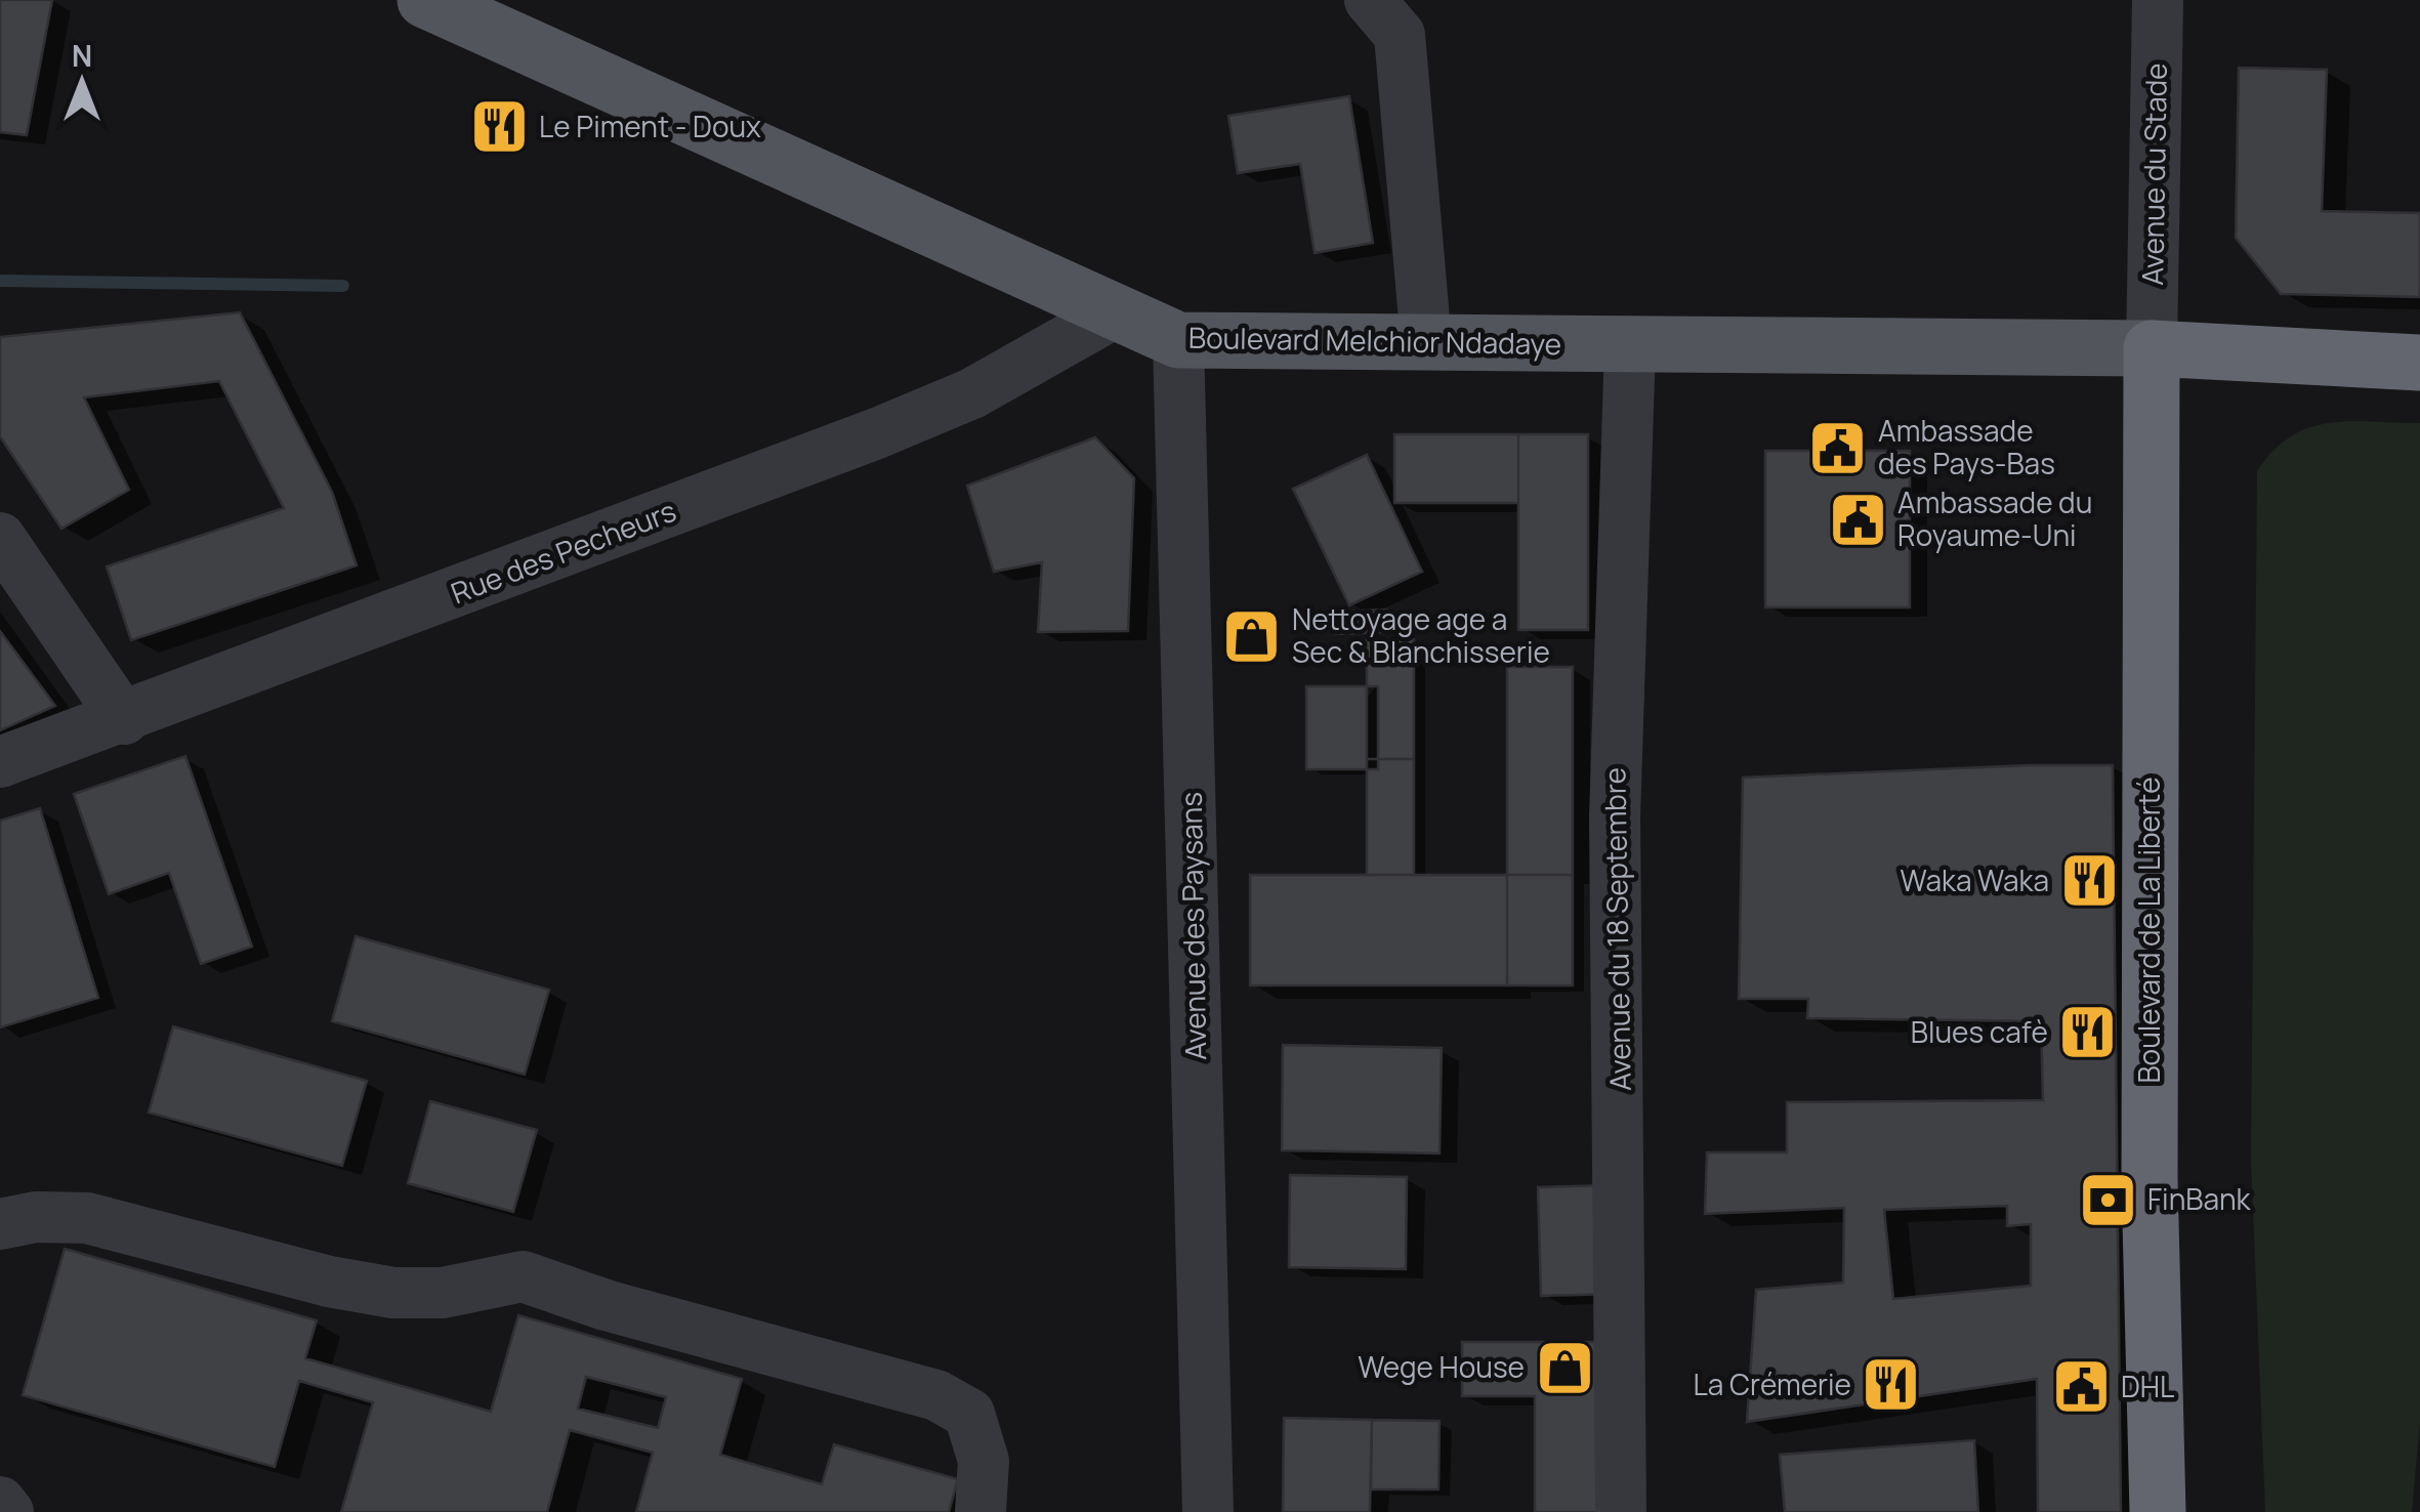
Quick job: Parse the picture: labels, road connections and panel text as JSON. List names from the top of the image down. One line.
{"streets":{"highway":["Boulevard de La Liberté"],"main road":["Boulevard Melchior Ndadaye"],"street":["Avenue du Stade","Rue des Pecheurs","Avenue des Paysans","Avenue du 18 Septembre"]},"crossings":[["Avenue du Stade","Boulevard Melchior Ndadaye"],["Avenue du Stade","Boulevard de La Liberté"],["Boulevard Melchior Ndadaye","Rue des Pecheurs"],["Boulevard Melchior Ndadaye","Avenue des Paysans"],["Boulevard Melchior Ndadaye","Avenue du 18 Septembre"],["Boulevard Melchior Ndadaye","Boulevard de La Liberté"]],"places":{"restaurant":["Le Piment - Doux","Waka Waka","Blues cafè","La Crémerie"],"public building":["Ambassade des Pays-Bas","Ambassade du Royaume-Uni","DHL"],"shop":["Nettoyage age a Sec & Blanchisserie","Wege House"],"bank":["FinBank"]},"north":"top"}
